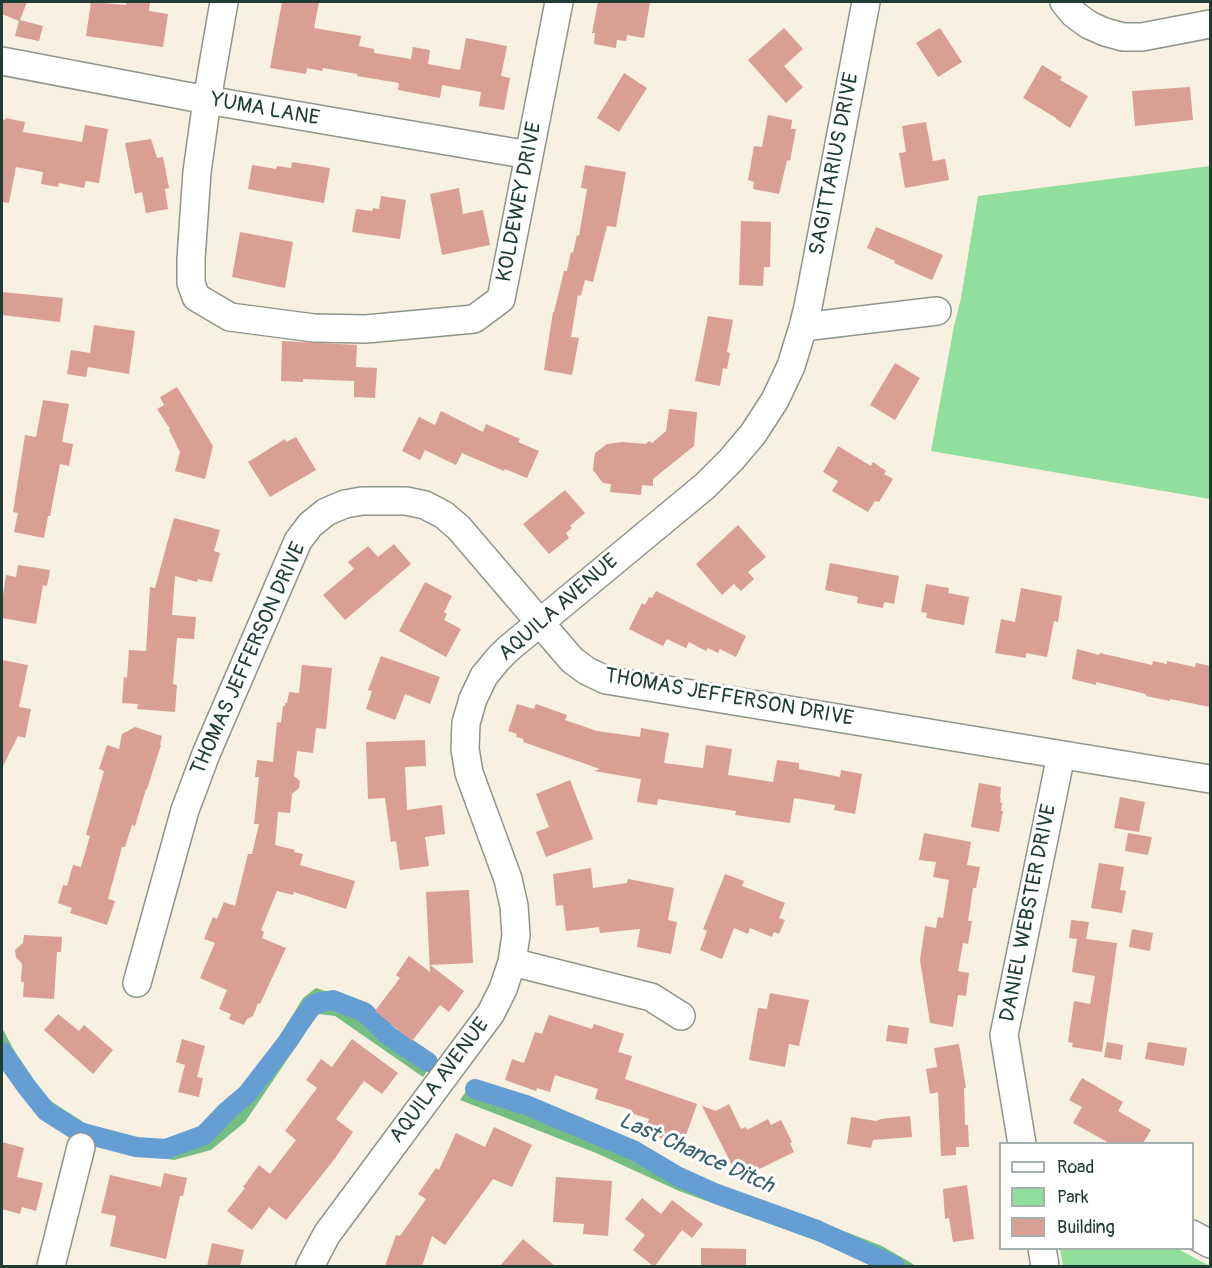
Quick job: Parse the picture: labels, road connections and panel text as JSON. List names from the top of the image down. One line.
{"streets":{"street":["YUMA LANE","SAGITTARIUS DRIVE","KOLDEWEY DRIVE","AQUILA AVENUE","THOMAS JEFFERSON DRIVE","DANIEL WEBSTER DRIVE"]},"crossings":[["YUMA LANE","KOLDEWEY DRIVE"],["SAGITTARIUS DRIVE","AQUILA AVENUE"],["AQUILA AVENUE","THOMAS JEFFERSON DRIVE"],["THOMAS JEFFERSON DRIVE","DANIEL WEBSTER DRIVE"]],"water":["Last Chance Ditch"],"legend":["Road","Park","Building"]}
